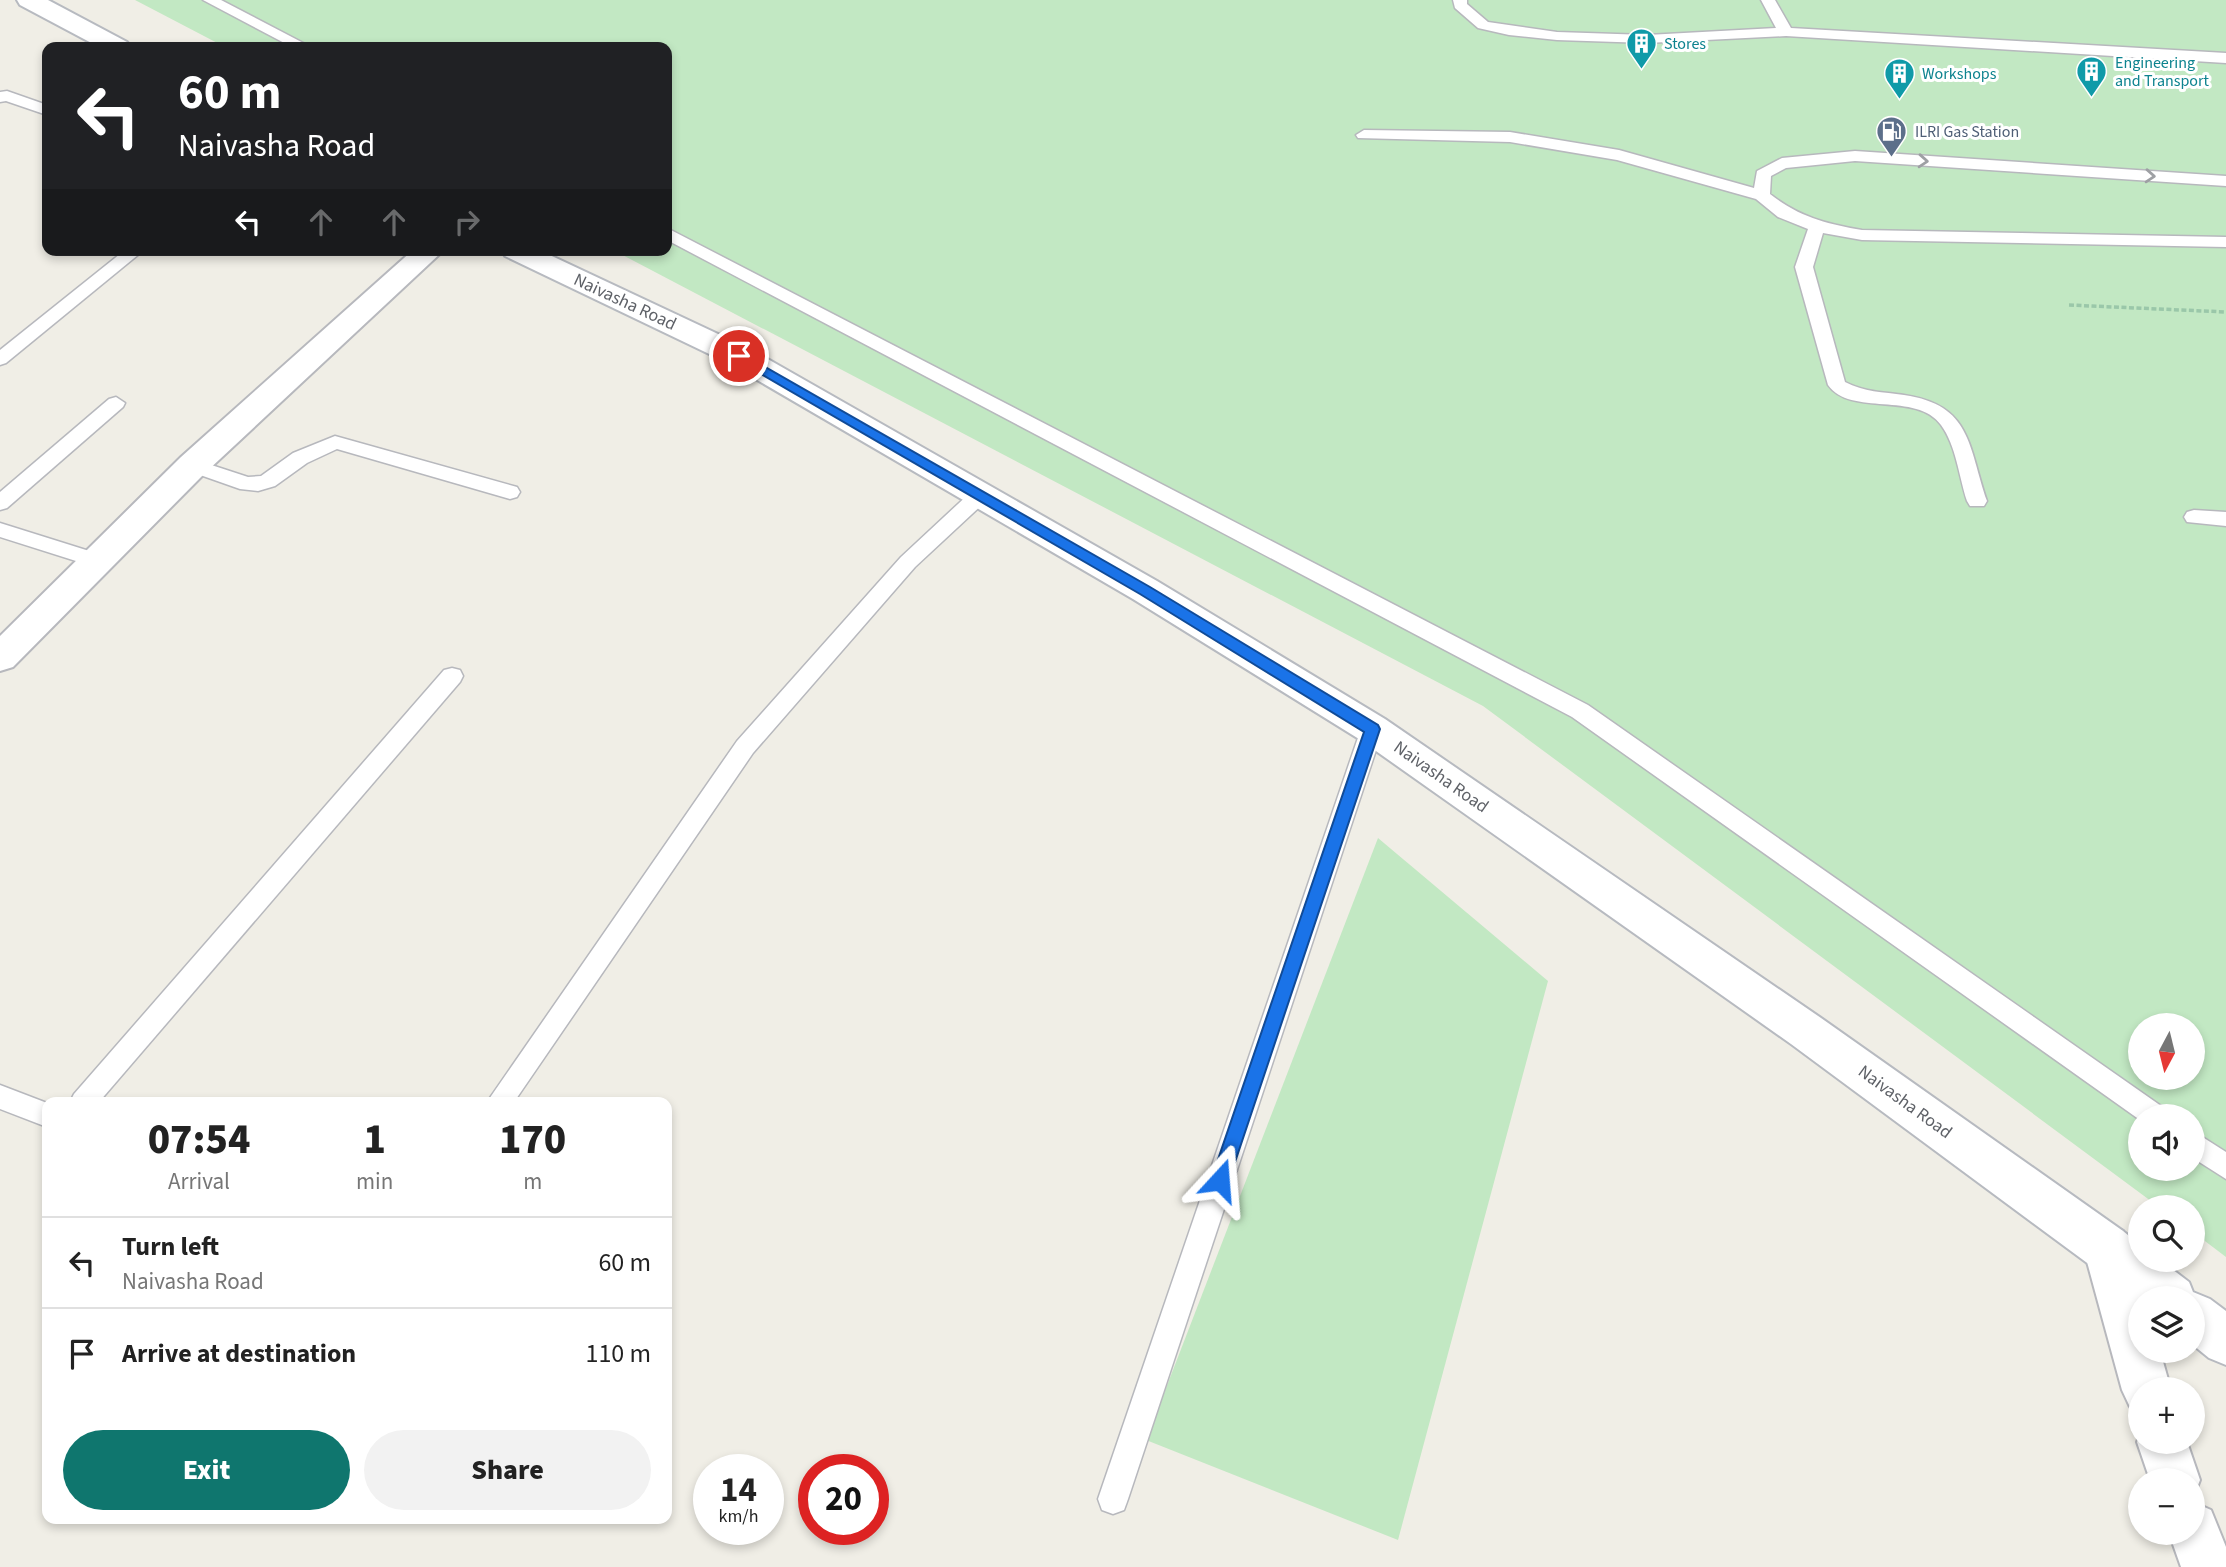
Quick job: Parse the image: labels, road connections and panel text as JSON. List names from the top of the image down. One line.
{"streets":{"main road":["Naivasha Road"]},"places":{"building":["Stores","Engineering and Transport","Workshops"],"fuel station":["ILRI Gas Station"]},"north":"bottom","page":{"turn":["60 m","Naivasha Road"],"map_buttons":["+","−"],"eta":["07:54","Arrival","1","min","170","m"],"list":[{"name":"Turn left","note":"Naivasha Road","value":"60 m"},{"name":"Arrive at destination","value":"110 m"}],"buttons":["Exit","Share"],"speed":"14 km/h","limit":"20"}}
